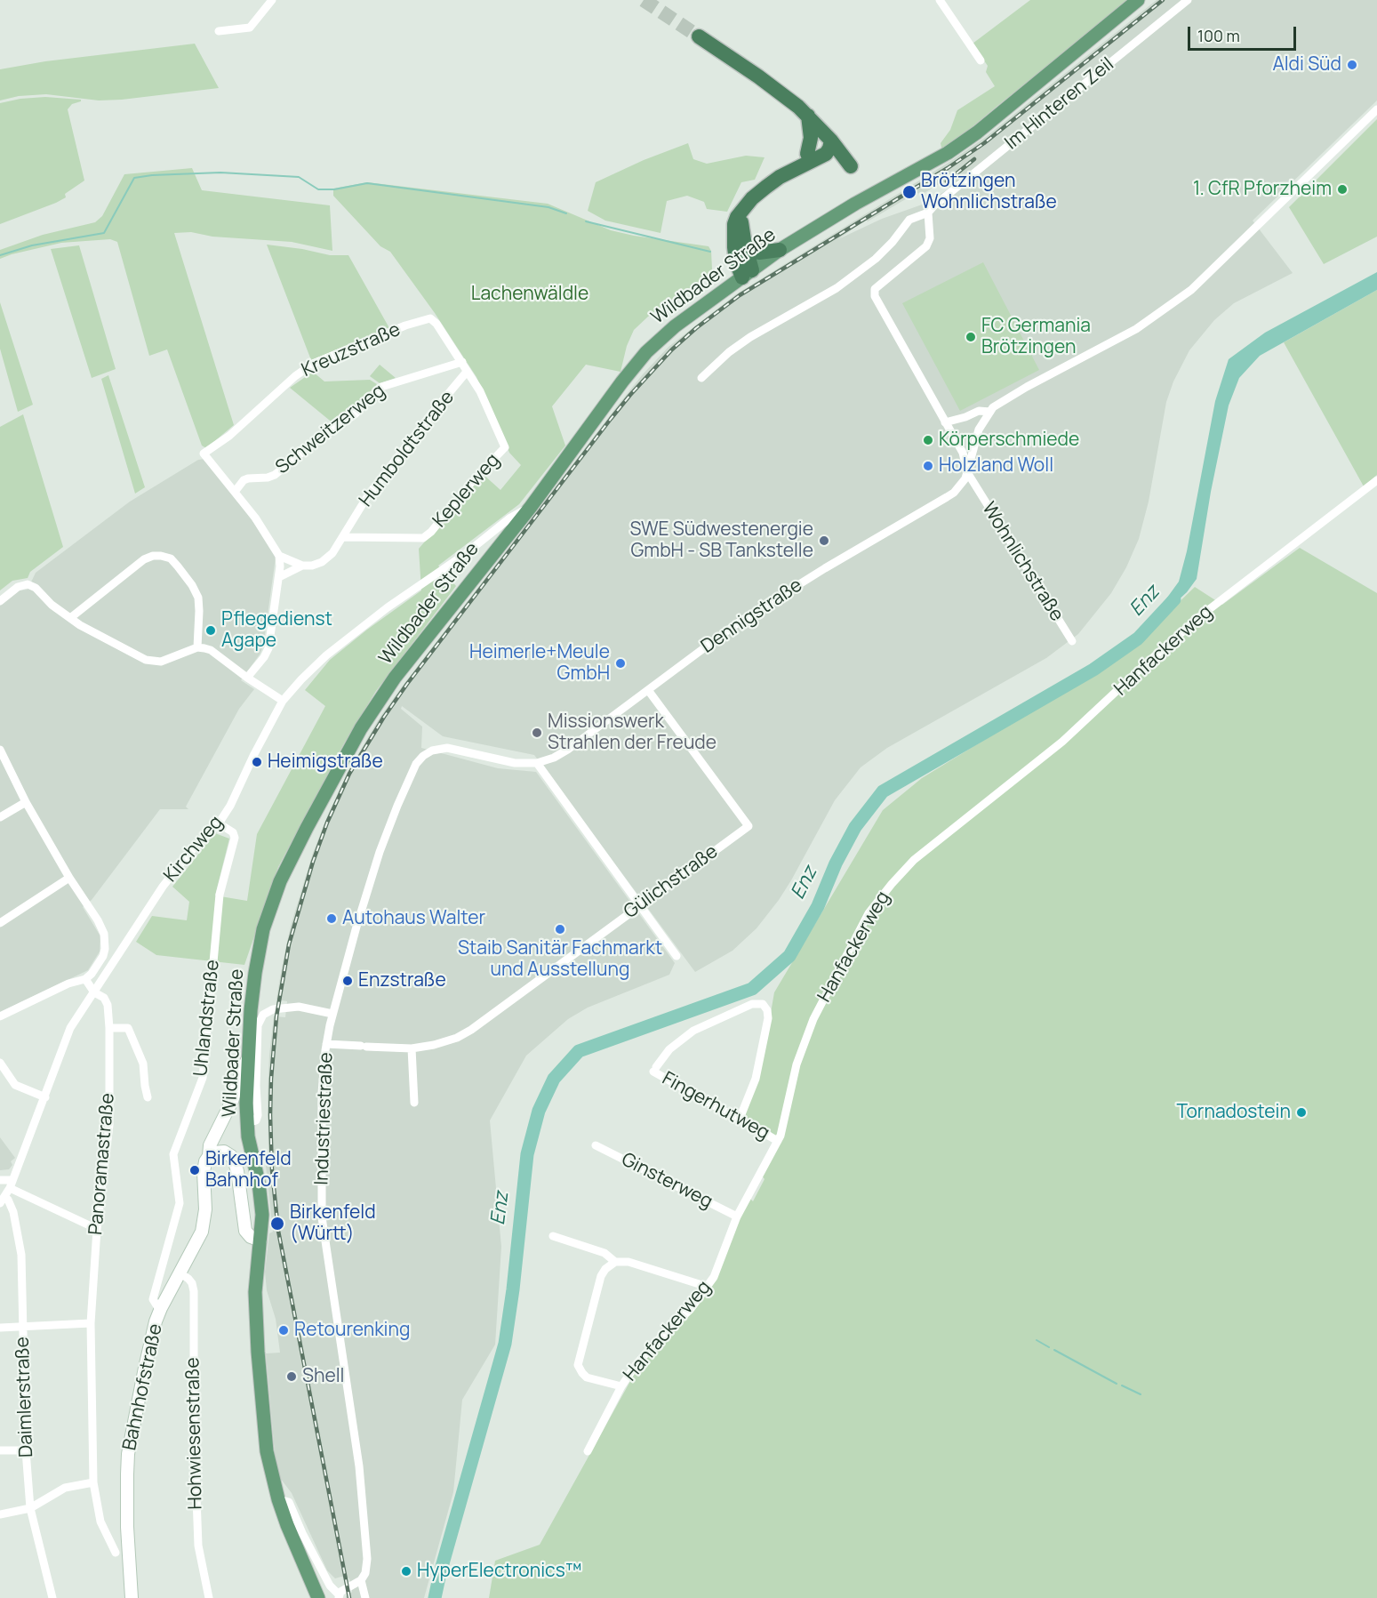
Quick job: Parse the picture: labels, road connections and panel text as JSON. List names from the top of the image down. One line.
{"streets":{"main road":["Wildbader Straße","Bahnhofstraße"],"street":["Im Hinteren Zeil","Kreuzstraße","Schweitzerweg","Humboldtstraße","Keplerweg","Wohnlichstraße","Dennigstraße","Hanfackerweg","Kirchweg","Gülichstraße","Uhlandstraße","Fingerhutweg","Industriestraße","Panoramastraße","Ginsterweg","Daimlerstraße","Hohwiesenstraße"]},"crossings":[["Im Hinteren Zeil","Wohnlichstraße"],["Wildbader Straße","Kirchweg"],["Wildbader Straße","Bahnhofstraße"],["Kreuzstraße","Schweitzerweg"],["Kreuzstraße","Humboldtstraße"],["Schweitzerweg","Humboldtstraße"],["Humboldtstraße","Keplerweg"],["Wohnlichstraße","Dennigstraße"],["Dennigstraße","Gülichstraße"],["Dennigstraße","Industriestraße"],["Hanfackerweg","Fingerhutweg"],["Hanfackerweg","Ginsterweg"],["Kirchweg","Uhlandstraße"],["Kirchweg","Panoramastraße"],["Kirchweg","Daimlerstraße"],["Uhlandstraße","Bahnhofstraße"],["Bahnhofstraße","Hohwiesenstraße"]],"water":["Enz"],"parks":["Lachenwäldle"],"places":["Aldi Süd","1. CfR Pforzheim","Brötzingen Wohnlichstraße","FC Germania Brötzingen","Körperschmiede","Holzland Woll","SWE Südwestenergie GmbH - SB Tankstelle","Pflegedienst Agape","Heimerle+Meule GmbH","Missionswerk Strahlen der Freude","Heimigstraße","Autohaus Walter","Staib Sanitär Fachmarkt und Ausstellung","Enzstraße","Tornadostein","Birkenfeld Bahnhof","Birkenfeld (Württ)","Retourenking","Shell","HyperElectronics™"],"scale_bar":"100 m"}
